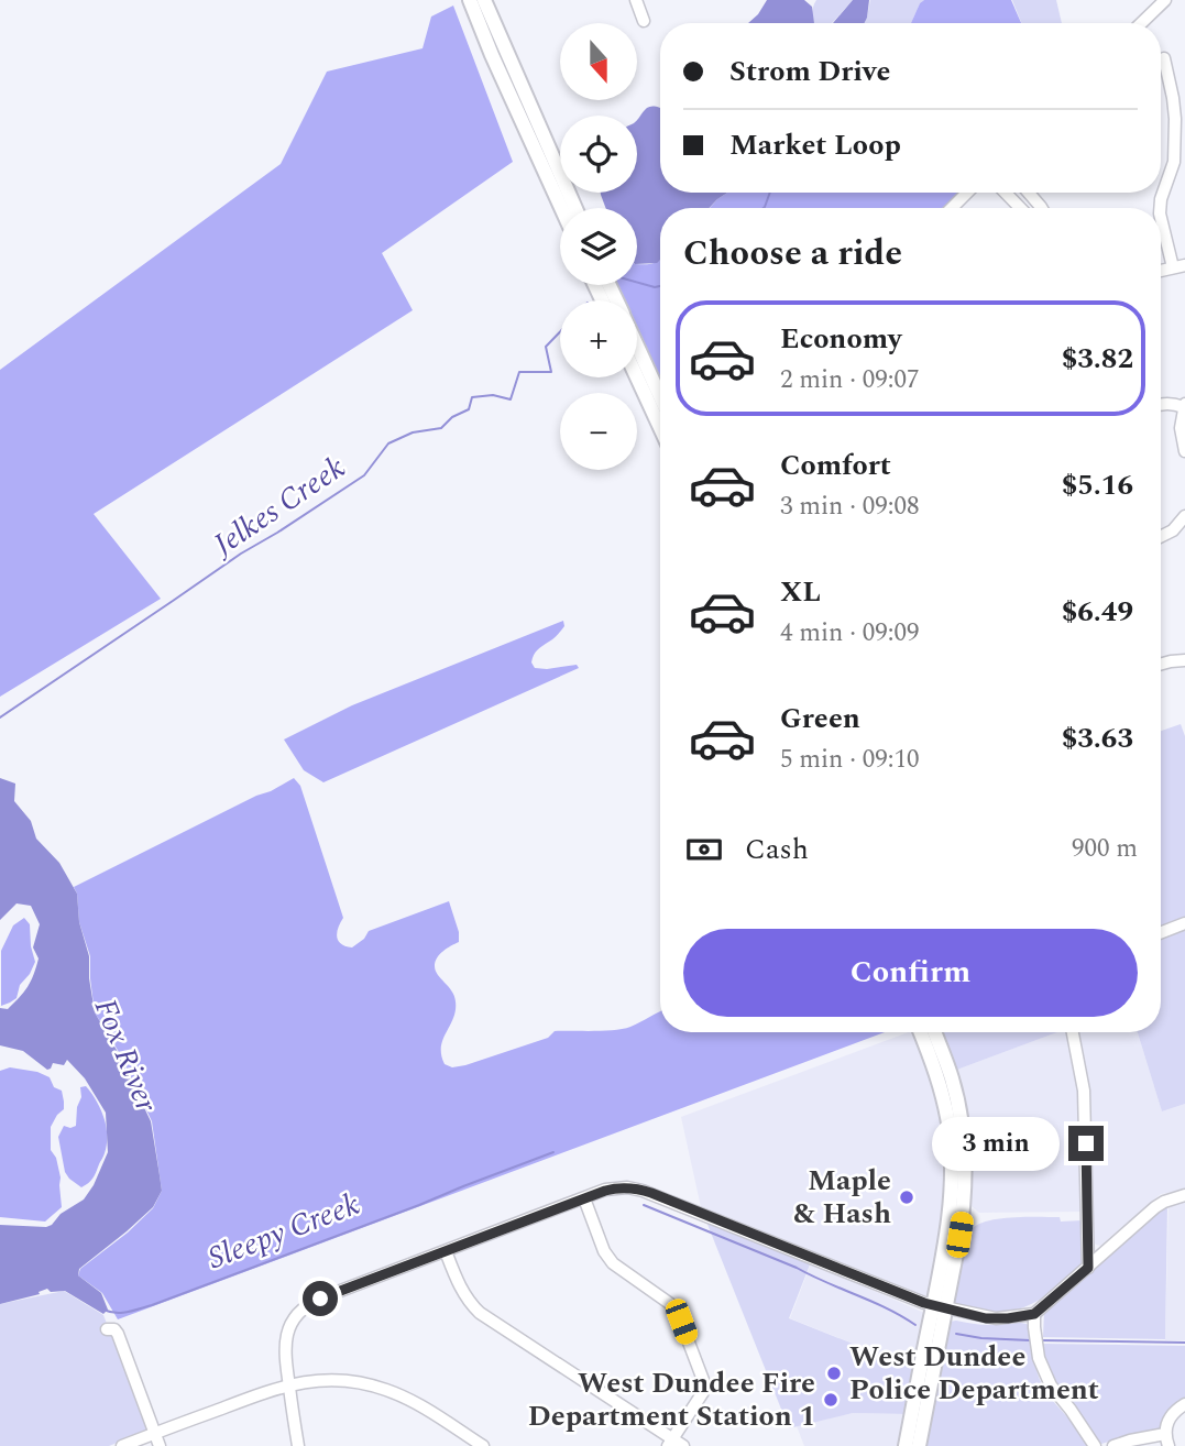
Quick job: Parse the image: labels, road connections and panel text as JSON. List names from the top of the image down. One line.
{"water":["Jelkes Creek","Fox River","Sleepy Creek"],"places":["Maple & Hash","West Dundee Police Department","West Dundee Fire Department Station 1"],"north":"bottom","page":{"map_buttons":["+","−"],"banner":["Strom Drive","Market Loop"],"heading":"Choose a ride","list":[{"name":"Economy","note":"2 min · 09:07","value":"$3.82"},{"name":"Comfort","note":"3 min · 09:08","value":"$5.16"},{"name":"XL","note":"4 min · 09:09","value":"$6.49"},{"name":"Green","note":"5 min · 09:10","value":"$3.63"}],"pay":["Cash","900 m"],"buttons":"Confirm","bubble":"3 min"}}
